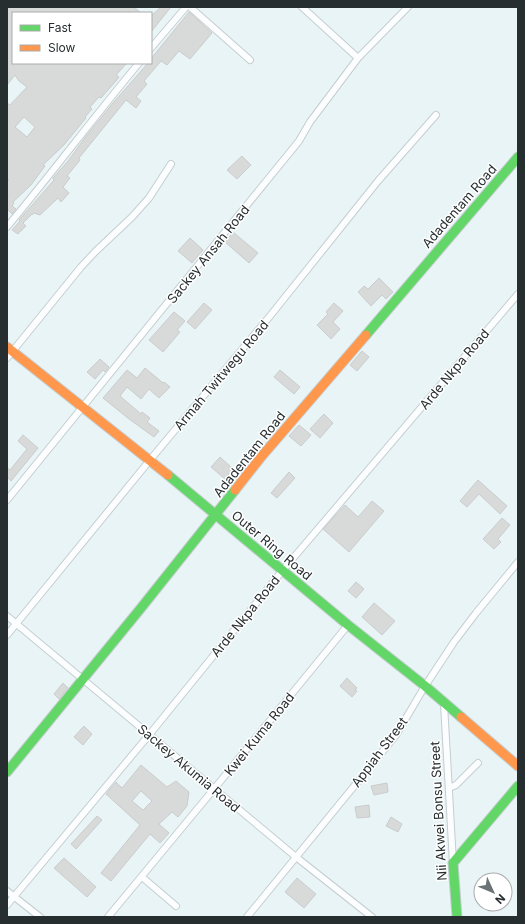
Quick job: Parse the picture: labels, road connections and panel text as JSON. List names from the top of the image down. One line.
{"streets":{"street":["Adadentam Road","Sackey Ansah Road","Arde Nkpa Road","Armah Twitwegu Road","Outer Ring Road","Kwei Kuma Road","Appiah Street","Sackey Akumia Road","Nii Akwei Bonsu Street"]},"crossings":[["Adadentam Road","Outer Ring Road"],["Adadentam Road","Sackey Akumia Road"],["Sackey Ansah Road","Outer Ring Road"],["Arde Nkpa Road","Outer Ring Road"],["Arde Nkpa Road","Sackey Akumia Road"],["Armah Twitwegu Road","Outer Ring Road"],["Armah Twitwegu Road","Sackey Akumia Road"],["Outer Ring Road","Kwei Kuma Road"],["Outer Ring Road","Appiah Street"],["Outer Ring Road","Nii Akwei Bonsu Street"],["Kwei Kuma Road","Sackey Akumia Road"],["Appiah Street","Sackey Akumia Road"]],"legend":["Fast","Slow"],"north":"bottom right"}
